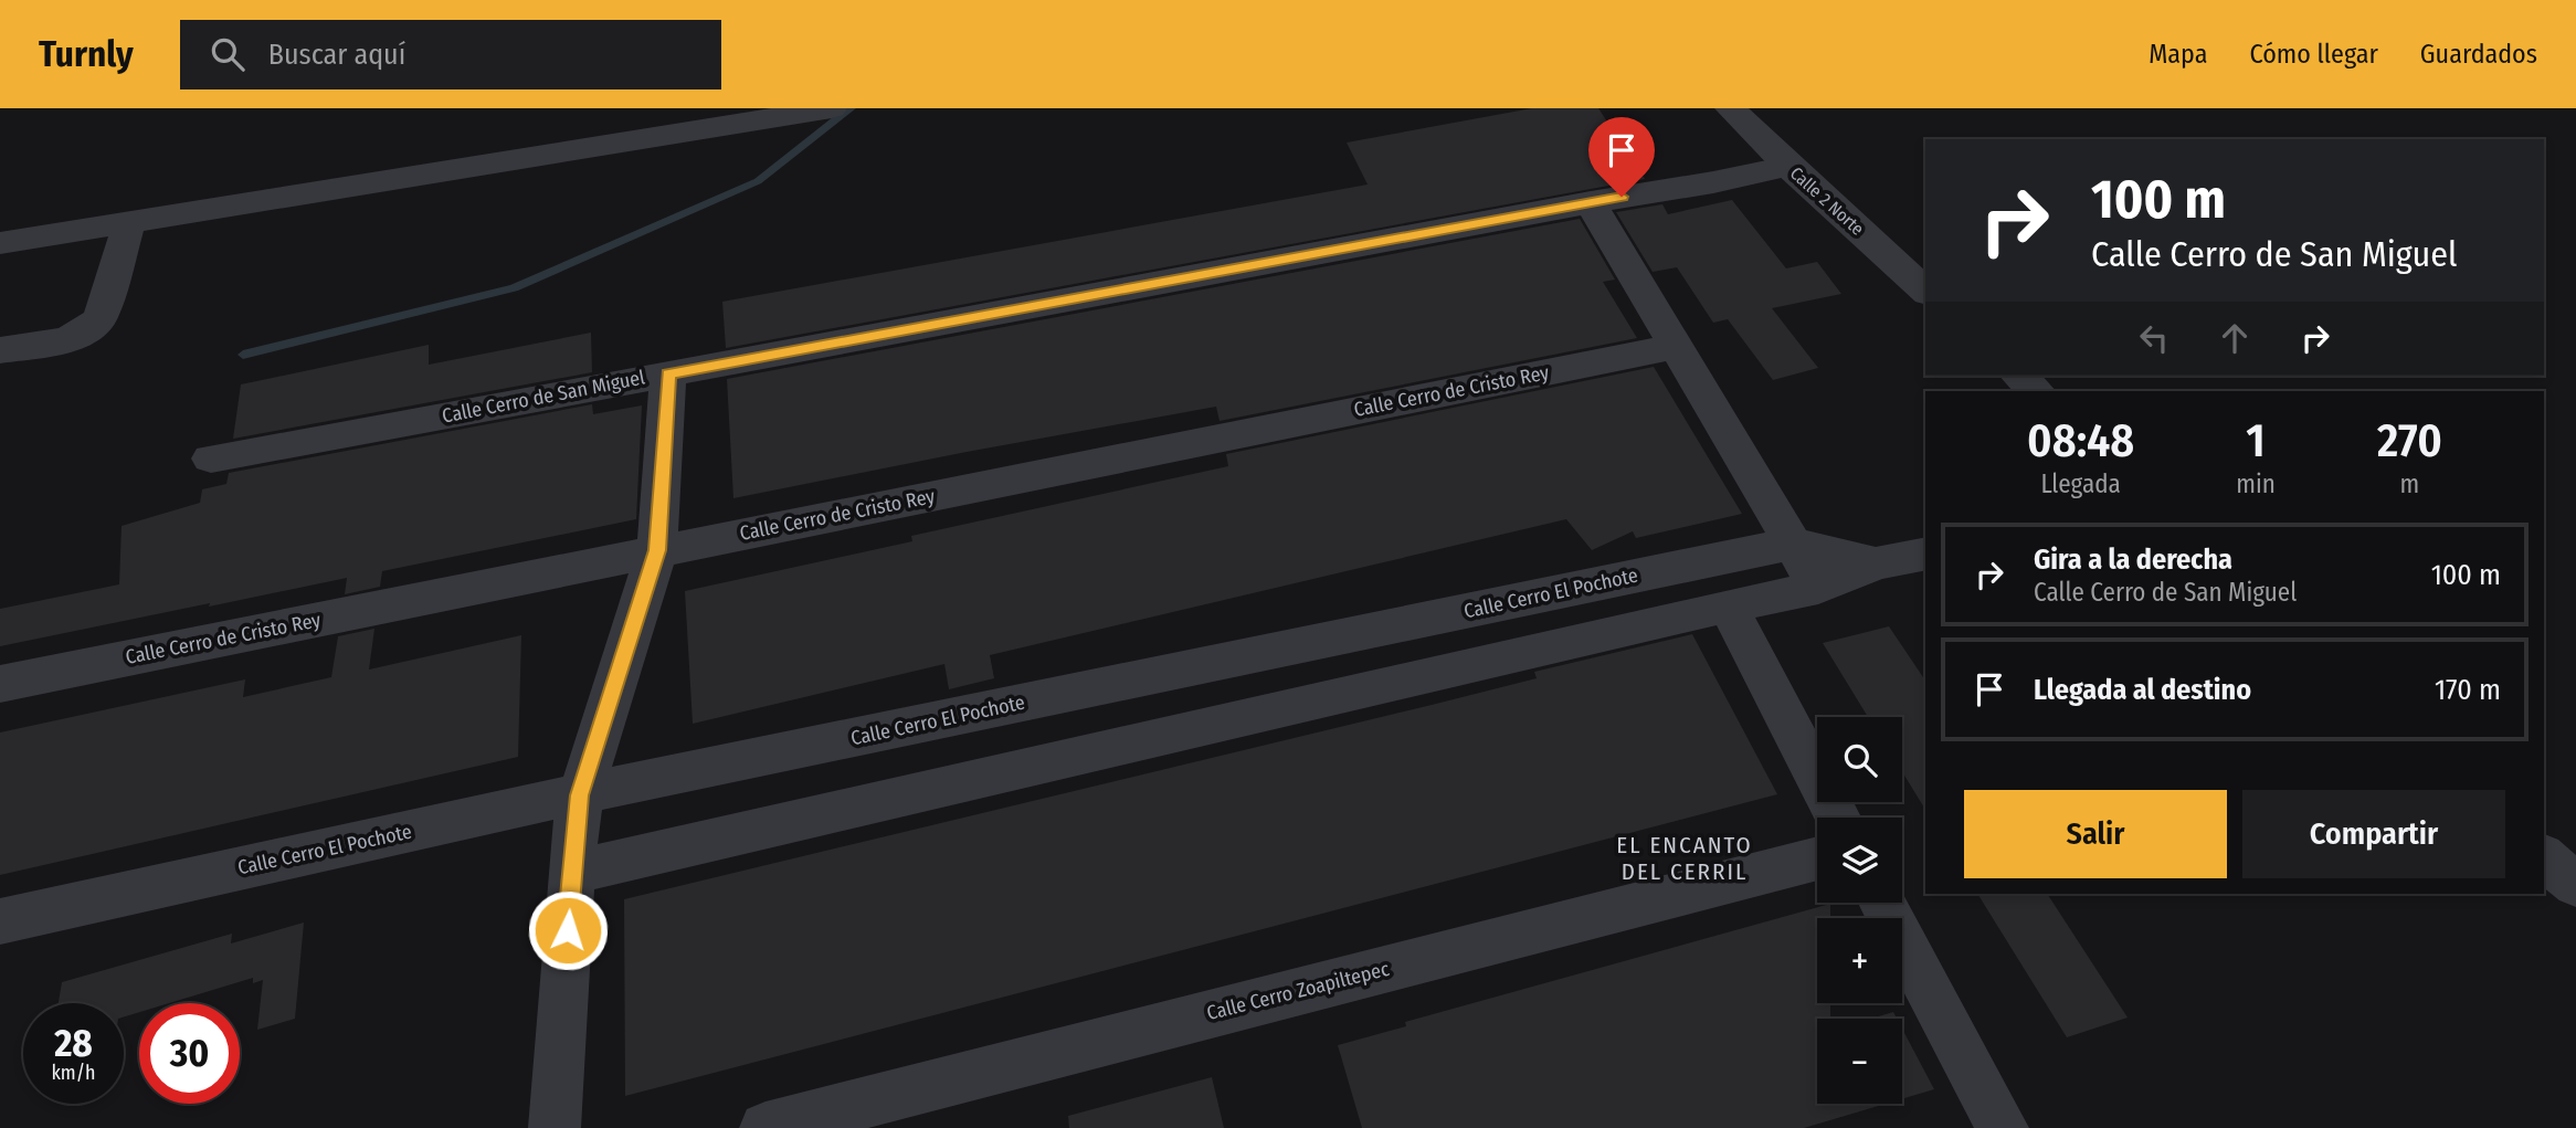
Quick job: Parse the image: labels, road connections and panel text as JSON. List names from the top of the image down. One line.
{"streets":{"street":["Calle 2 Norte","Calle Cerro de Cristo Rey","Calle Cerro de San Miguel","Calle Cerro El Pochote","Calle Cerro Zoapiltepec"]},"crossings":[["Calle 2 Norte","Calle Cerro de San Miguel"]],"districts":["EL ENCANTO DEL CERRIL"],"page":{"header":"Turnly","search":"Buscar aquí","nav":["Mapa","Cómo llegar","Guardados"],"turn":["100 m","Calle Cerro de San Miguel"],"eta":["08:48","Llegada","1","min","270","m"],"list":[{"name":"Gira a la derecha","note":"Calle Cerro de San Miguel","value":"100 m"},{"name":"Llegada al destino","value":"170 m"}],"map_buttons":["+","−"],"buttons":["Salir","Compartir"],"speed":"28 km/h","limit":"30"}}
